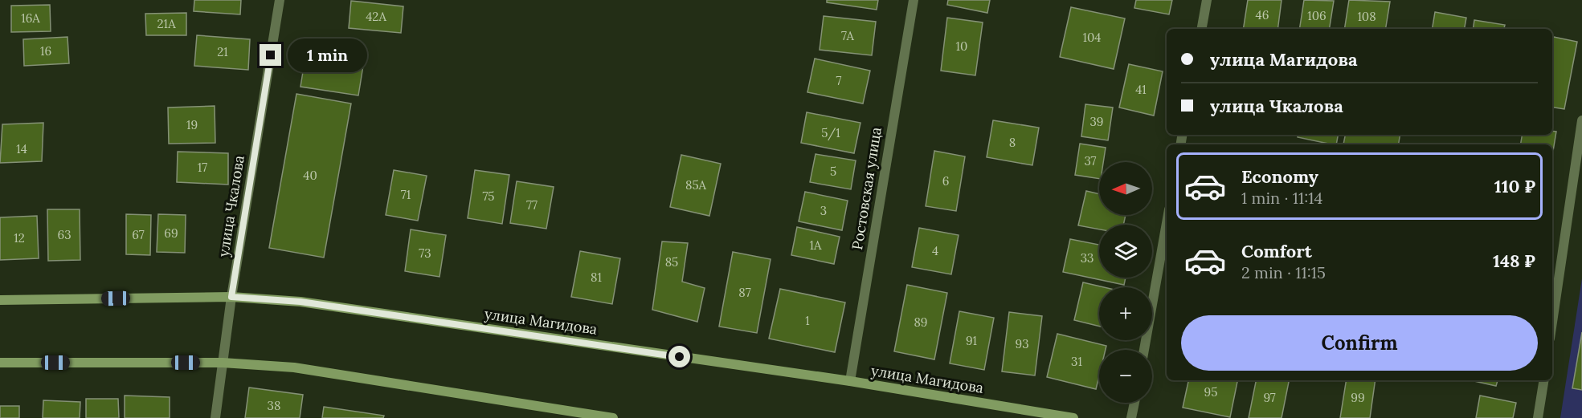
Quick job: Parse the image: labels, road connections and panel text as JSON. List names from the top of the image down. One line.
{"streets":{"main road":["улица Магидова"],"street":["Ростовская улица","улица Чкалова"]},"crossings":[["Ростовская улица","улица Магидова"],["улица Чкалова","улица Магидова"]],"house_numbers":["46","106","42А","108","16А","21А","7А","104","10","16","21","7","41","39","19","5/1","8","14","37","17","5","40","6","85А","71","75","77","3","69","63","67","12","1А","4","73","33","85","81","87","1","89","91","93","31","95","97","99","38"],"north":"left","page":{"banner":["улица Магидова","улица Чкалова"],"bubble":"1 min","list":[{"name":"Economy","note":"1 min · 11:14","value":"110 ₽"},{"name":"Comfort","note":"2 min · 11:15","value":"148 ₽"}],"map_buttons":["+","−"],"buttons":"Confirm"}}
